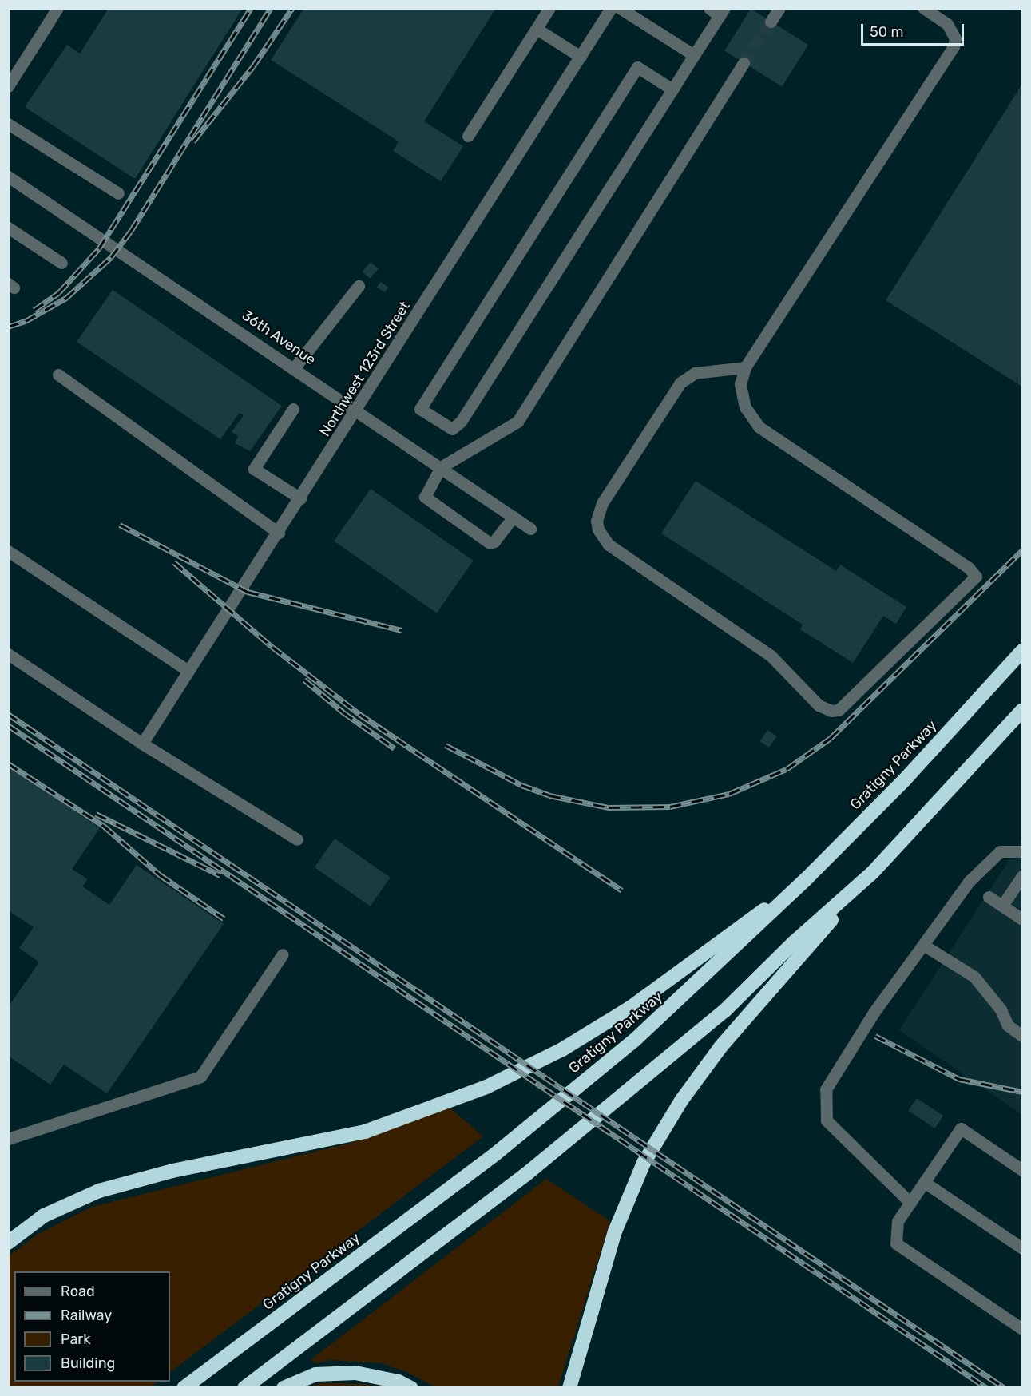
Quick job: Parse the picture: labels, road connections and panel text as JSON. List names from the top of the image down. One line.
{"streets":{"highway":["Gratigny Parkway"],"street":["36th Avenue","Northwest 123rd Street"]},"crossings":[["36th Avenue","Northwest 123rd Street"]],"legend":["Road","Railway","Park","Building"],"scale_bar":"50 m"}
